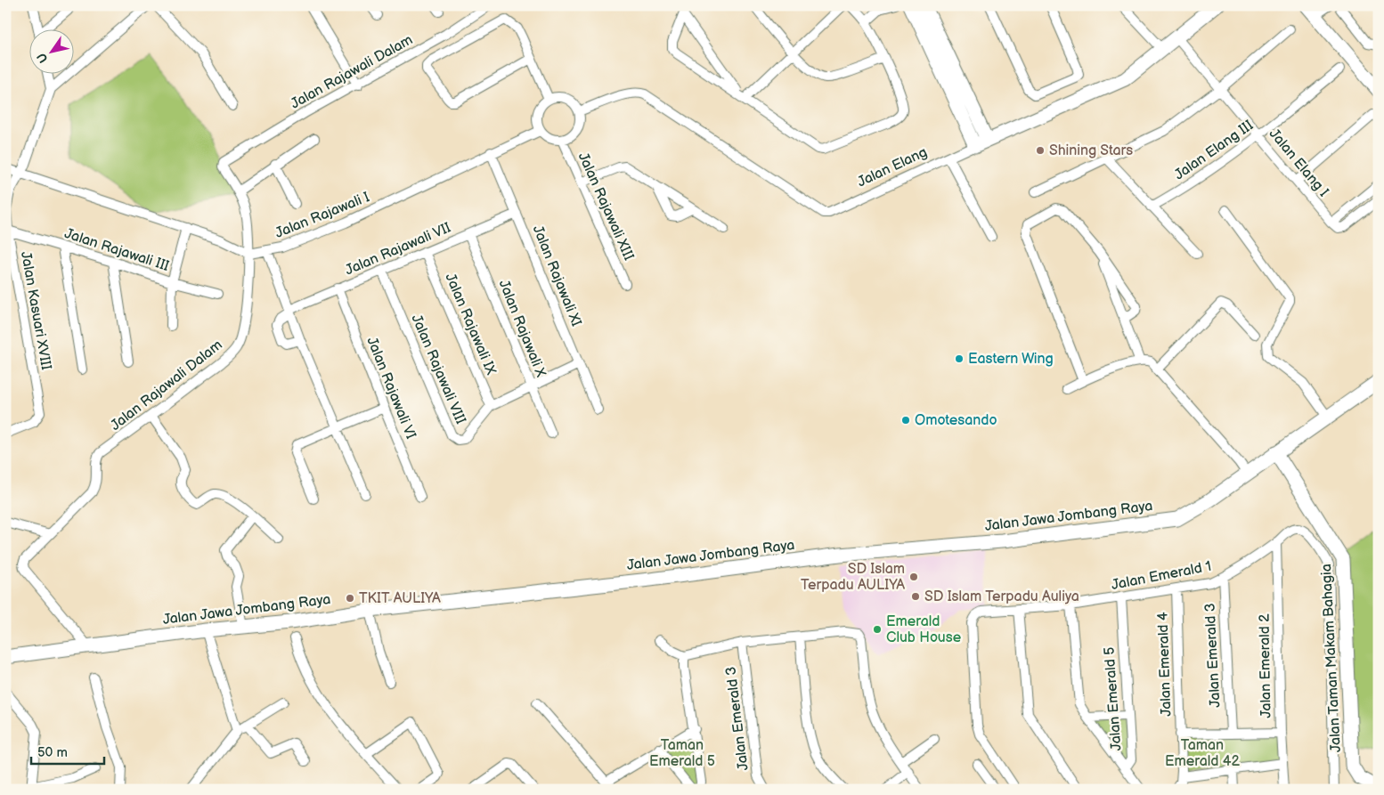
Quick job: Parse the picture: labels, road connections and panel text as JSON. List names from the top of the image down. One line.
{"streets":{"main road":["Jalan Elang","Jalan Jawa Jombang Raya","Jalan Taman Makam Bahagia"],"street":["Jalan Rajawali Dalam","Jalan Elang III","Jalan Elang I","Jalan Rajawali XIII","Jalan Rajawali I","Jalan Rajawali VII","Jalan Rajawali III","Jalan Rajawali XI","Jalan Kasuari XVIII","Jalan Rajawali IX","Jalan Rajawali X","Jalan Rajawali VIII","Jalan Rajawali VI","Jalan Emerald 1","Jalan Emerald 3","Jalan Emerald 4","Jalan Emerald 2","Jalan Emerald 5"]},"crossings":[["Jalan Rajawali Dalam","Jalan Rajawali I"],["Jalan Rajawali Dalam","Jalan Jawa Jombang Raya"],["Jalan Elang III","Jalan Elang I"],["Jalan Elang I","Jalan Elang"],["Jalan Elang","Jalan Rajawali XIII"],["Jalan Elang","Jalan Rajawali I"],["Jalan Rajawali XIII","Jalan Rajawali I"],["Jalan Rajawali I","Jalan Rajawali XI"],["Jalan Rajawali VII","Jalan Rajawali XI"],["Jalan Rajawali VII","Jalan Rajawali IX"],["Jalan Rajawali VII","Jalan Rajawali X"],["Jalan Rajawali VII","Jalan Rajawali VIII"],["Jalan Rajawali VII","Jalan Rajawali VI"],["Jalan Rajawali III","Jalan Kasuari XVIII"],["Jalan Rajawali XI","Jalan Rajawali VIII"],["Jalan Rajawali IX","Jalan Rajawali VIII"],["Jalan Rajawali X","Jalan Rajawali VIII"],["Jalan Jawa Jombang Raya","Jalan Taman Makam Bahagia"],["Jalan Emerald 1","Jalan Emerald 3"],["Jalan Emerald 1","Jalan Emerald 4"],["Jalan Emerald 1","Jalan Emerald 2"],["Jalan Emerald 1","Jalan Emerald 5"]],"parks":["Taman Emerald 5","Taman Emerald 42"],"places":["Shining Stars","Eastern Wing","Omotesando","SD Islam Terpadu AULIYA","SD Islam Terpadu Auliya","TKIT AULIYA","Emerald Club House"],"scale_bar":"50 m","north":"bottom left"}
